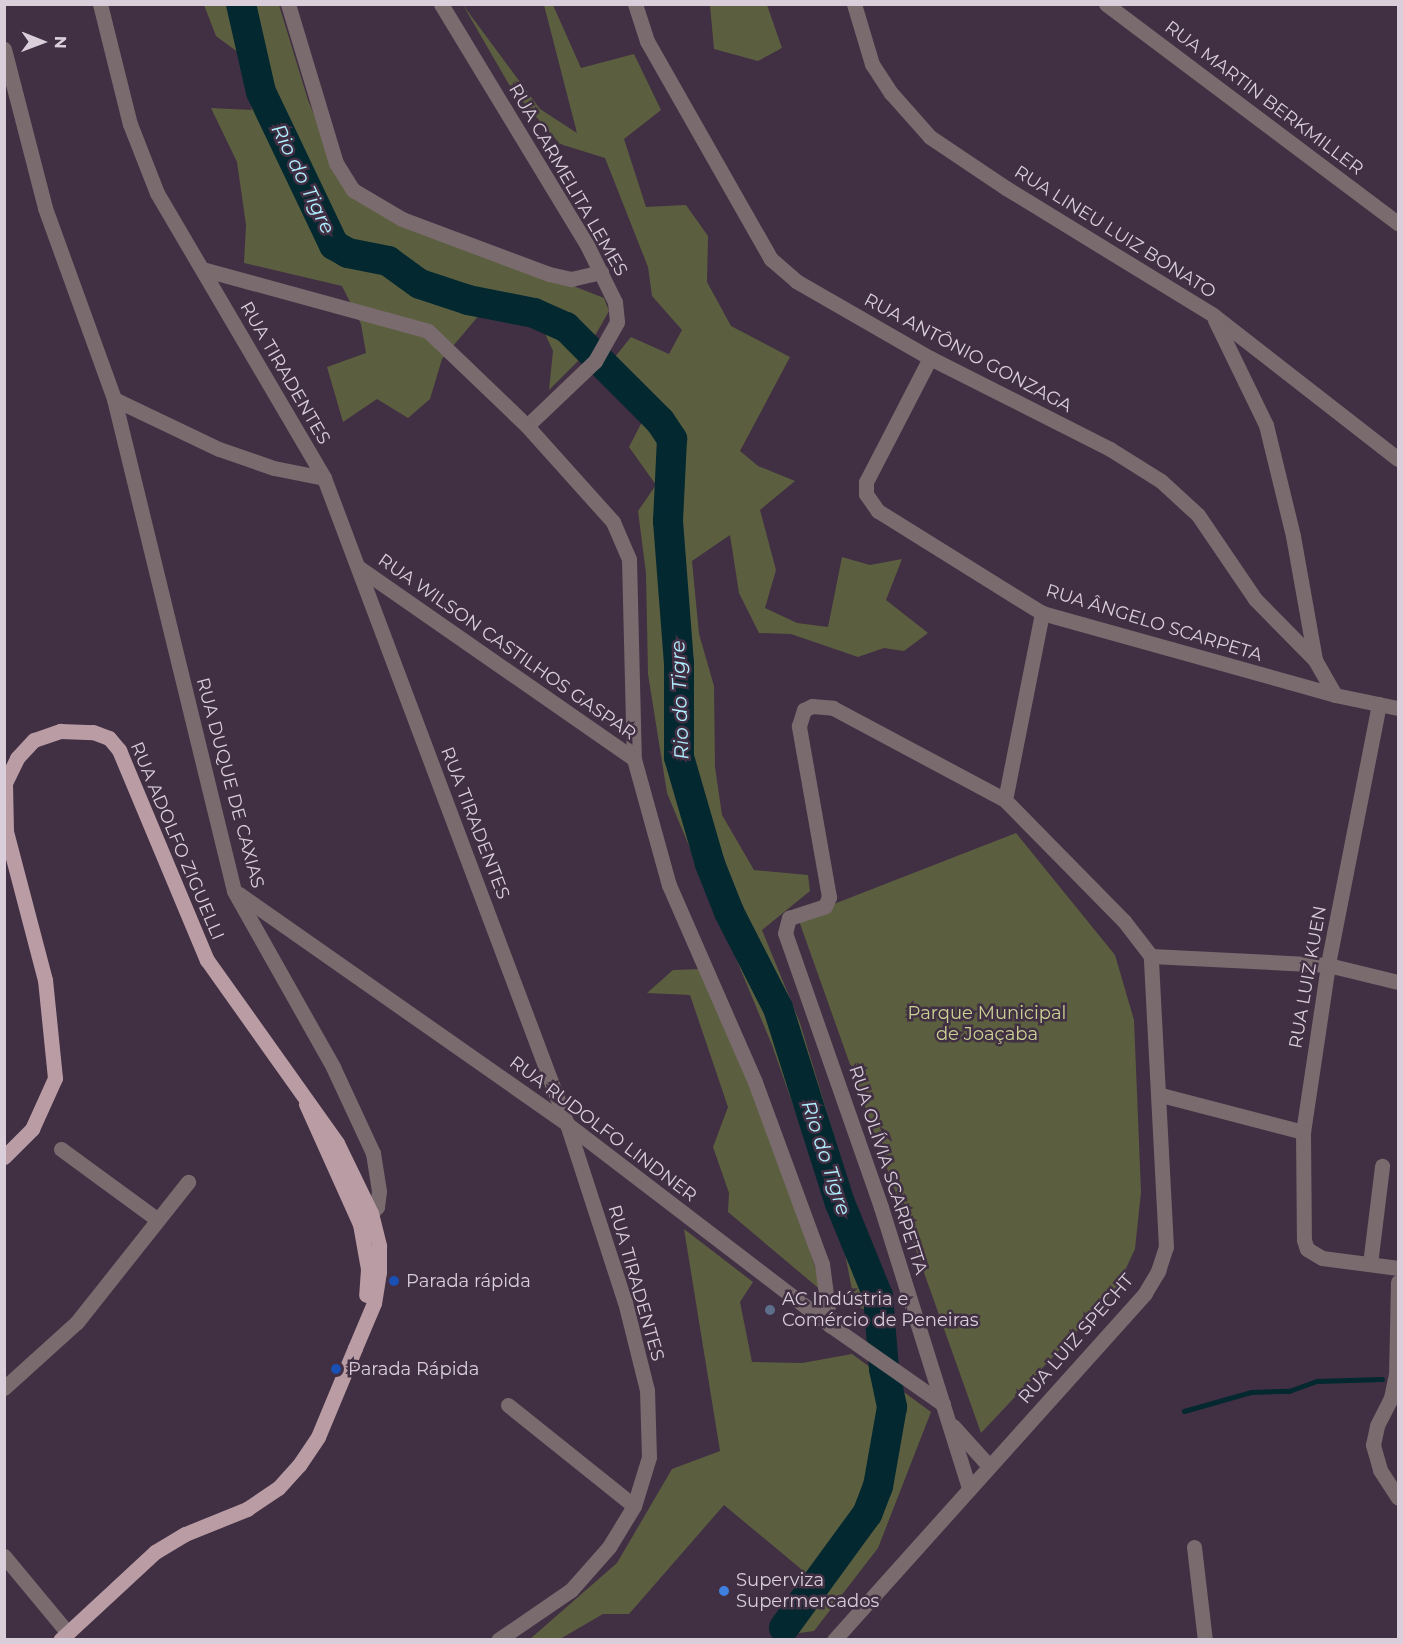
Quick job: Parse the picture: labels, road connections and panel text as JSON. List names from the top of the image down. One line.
{"streets":{"main road":["RUA ADOLFO ZIGUELLI"],"street":["RUA MARTIN BERKMILLER","RUA CARMELITA LEMES","RUA LINEU LUIZ BONATO","RUA ANTÔNIO GONZAGA","RUA TIRADENTES","RUA ÂNGELO SCARPETA","RUA WILSON CASTILHOS GASPAR","RUA DUQUE DE CAXIAS","RUA LUIZ KUEN","RUA RUDOLFO LINDNER","RUA OLÍVIA SCARPETTA","RUA LUIZ SPECHT"]},"crossings":[["RUA ANTÔNIO GONZAGA","RUA ÂNGELO SCARPETA"],["RUA TIRADENTES","RUA WILSON CASTILHOS GASPAR"],["RUA TIRADENTES","RUA RUDOLFO LINDNER"],["RUA ÂNGELO SCARPETA","RUA LUIZ KUEN"],["RUA DUQUE DE CAXIAS","RUA ADOLFO ZIGUELLI"],["RUA DUQUE DE CAXIAS","RUA RUDOLFO LINDNER"],["RUA RUDOLFO LINDNER","RUA OLÍVIA SCARPETTA"],["RUA OLÍVIA SCARPETTA","RUA LUIZ SPECHT"]],"water":["Rio do Tigre"],"parks":["Parque Municipal de Joaçaba"],"places":["Parada rápida","AC Indústria e Comércio de Peneiras","Parada Rápida","Superviza Supermercados"],"north":"right"}
